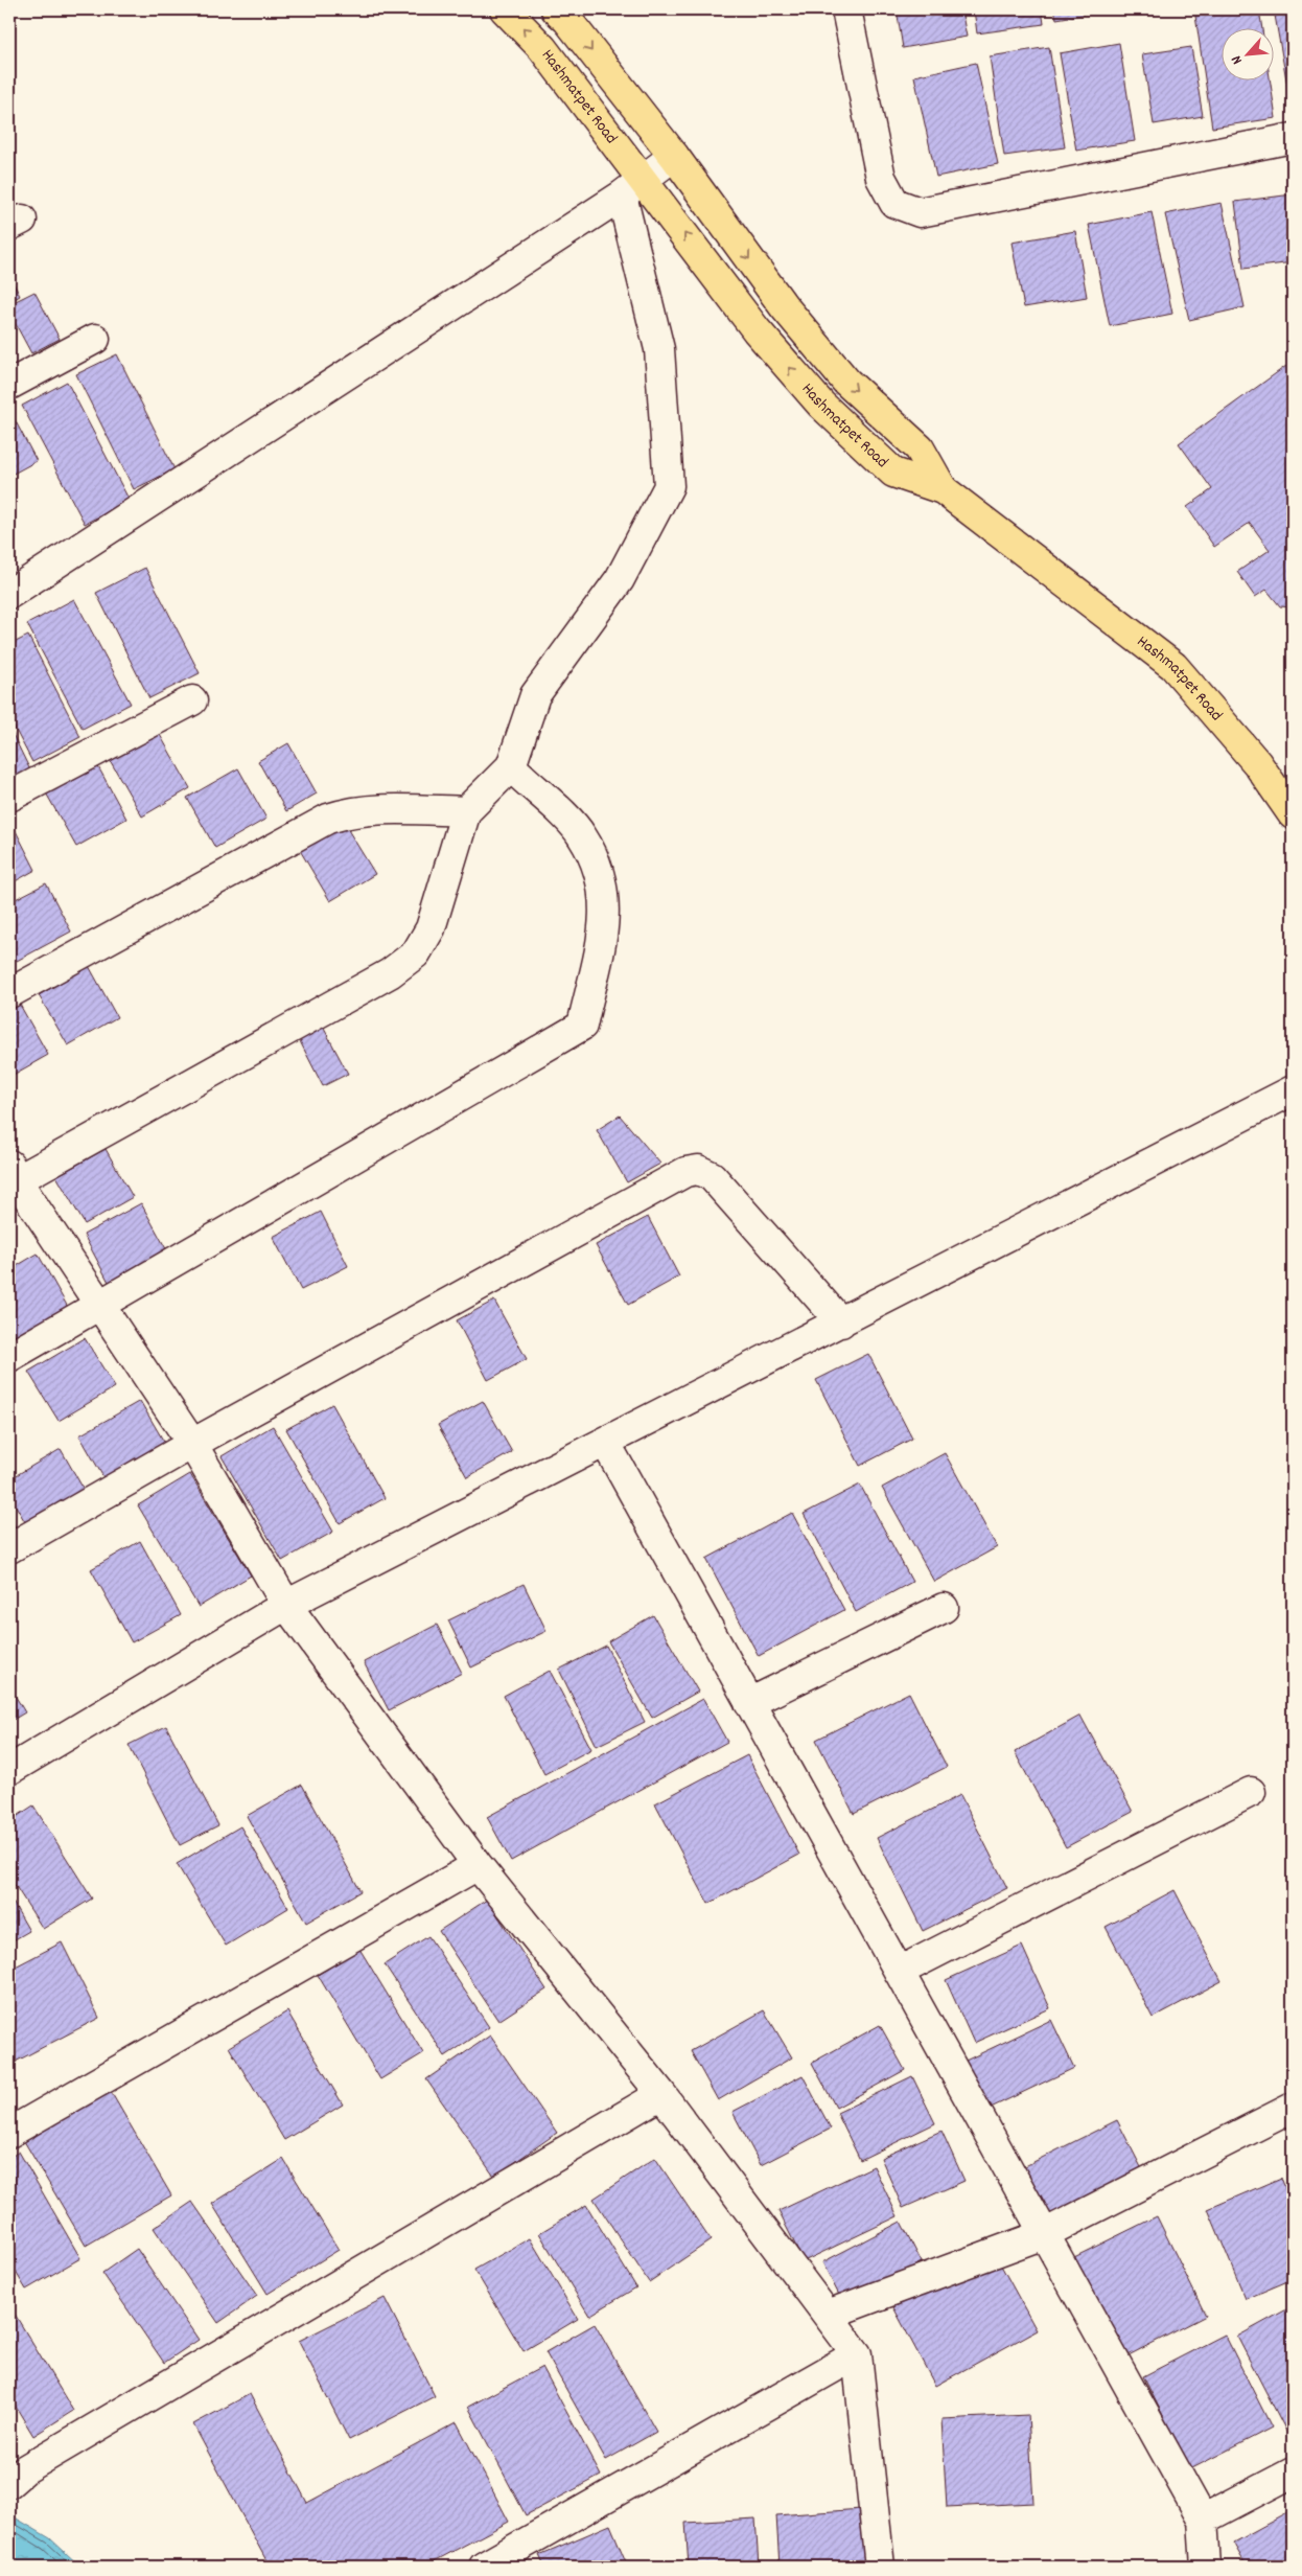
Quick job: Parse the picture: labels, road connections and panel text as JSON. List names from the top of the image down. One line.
{"streets":{"main road":["Hashmatpet Road"]},"north":"bottom left"}
